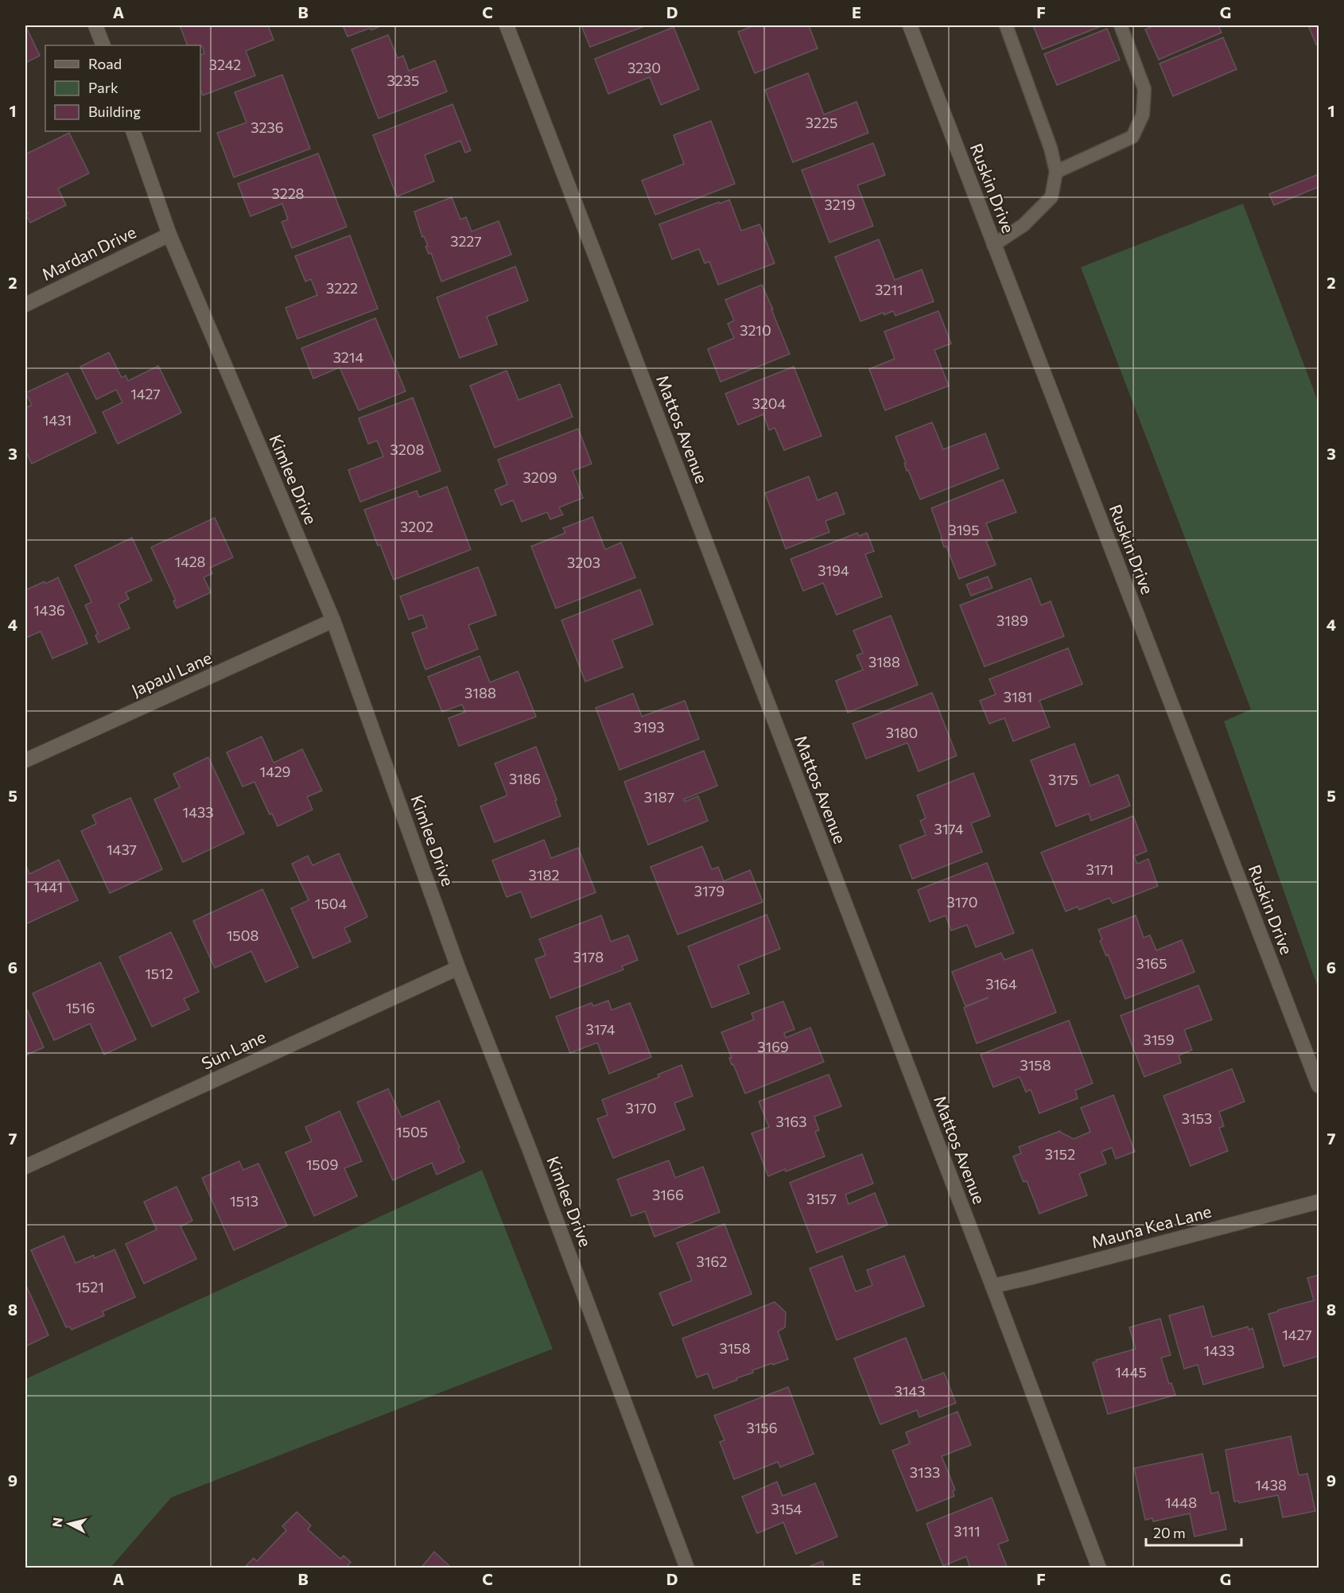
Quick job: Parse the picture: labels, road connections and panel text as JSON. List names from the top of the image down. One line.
{"streets":{"street":["Ruskin Drive","Mardan Drive","Mattos Avenue","Kimlee Drive","Japaul Lane","Sun Lane","Mauna Kea Lane"]},"crossings":[["Mardan Drive","Kimlee Drive"],["Mattos Avenue","Mauna Kea Lane"],["Kimlee Drive","Japaul Lane"],["Kimlee Drive","Sun Lane"]],"house_numbers":["3242","3230","3235","3225","3236","3228","3219","3227","3222","3211","3210","3214","1427","3204","1431","3208","3209","3202","3195","1428","3203","3194","1436","3189","3188","3188","3181","3193","3180","1429","3186","3175","3187","1433","3174","1437","3171","3182","1441","3179","3170","1504","1508","3178","3165","1512","3164","1516","3174","3159","3169","3158","3170","3153","3163","1505","3152","1509","3166","3157","1513","3162","1521","1427","3158","1433","1445","3143","3156","3133","1438","1448","3154","3111"],"legend":["Road","Park","Building"],"scale_bar":"20 m","north":"left","grid":{"columns":["A","B","C","D","E","F","G"],"rows":["1","2","3","4","5","6","7","8","9"]}}
